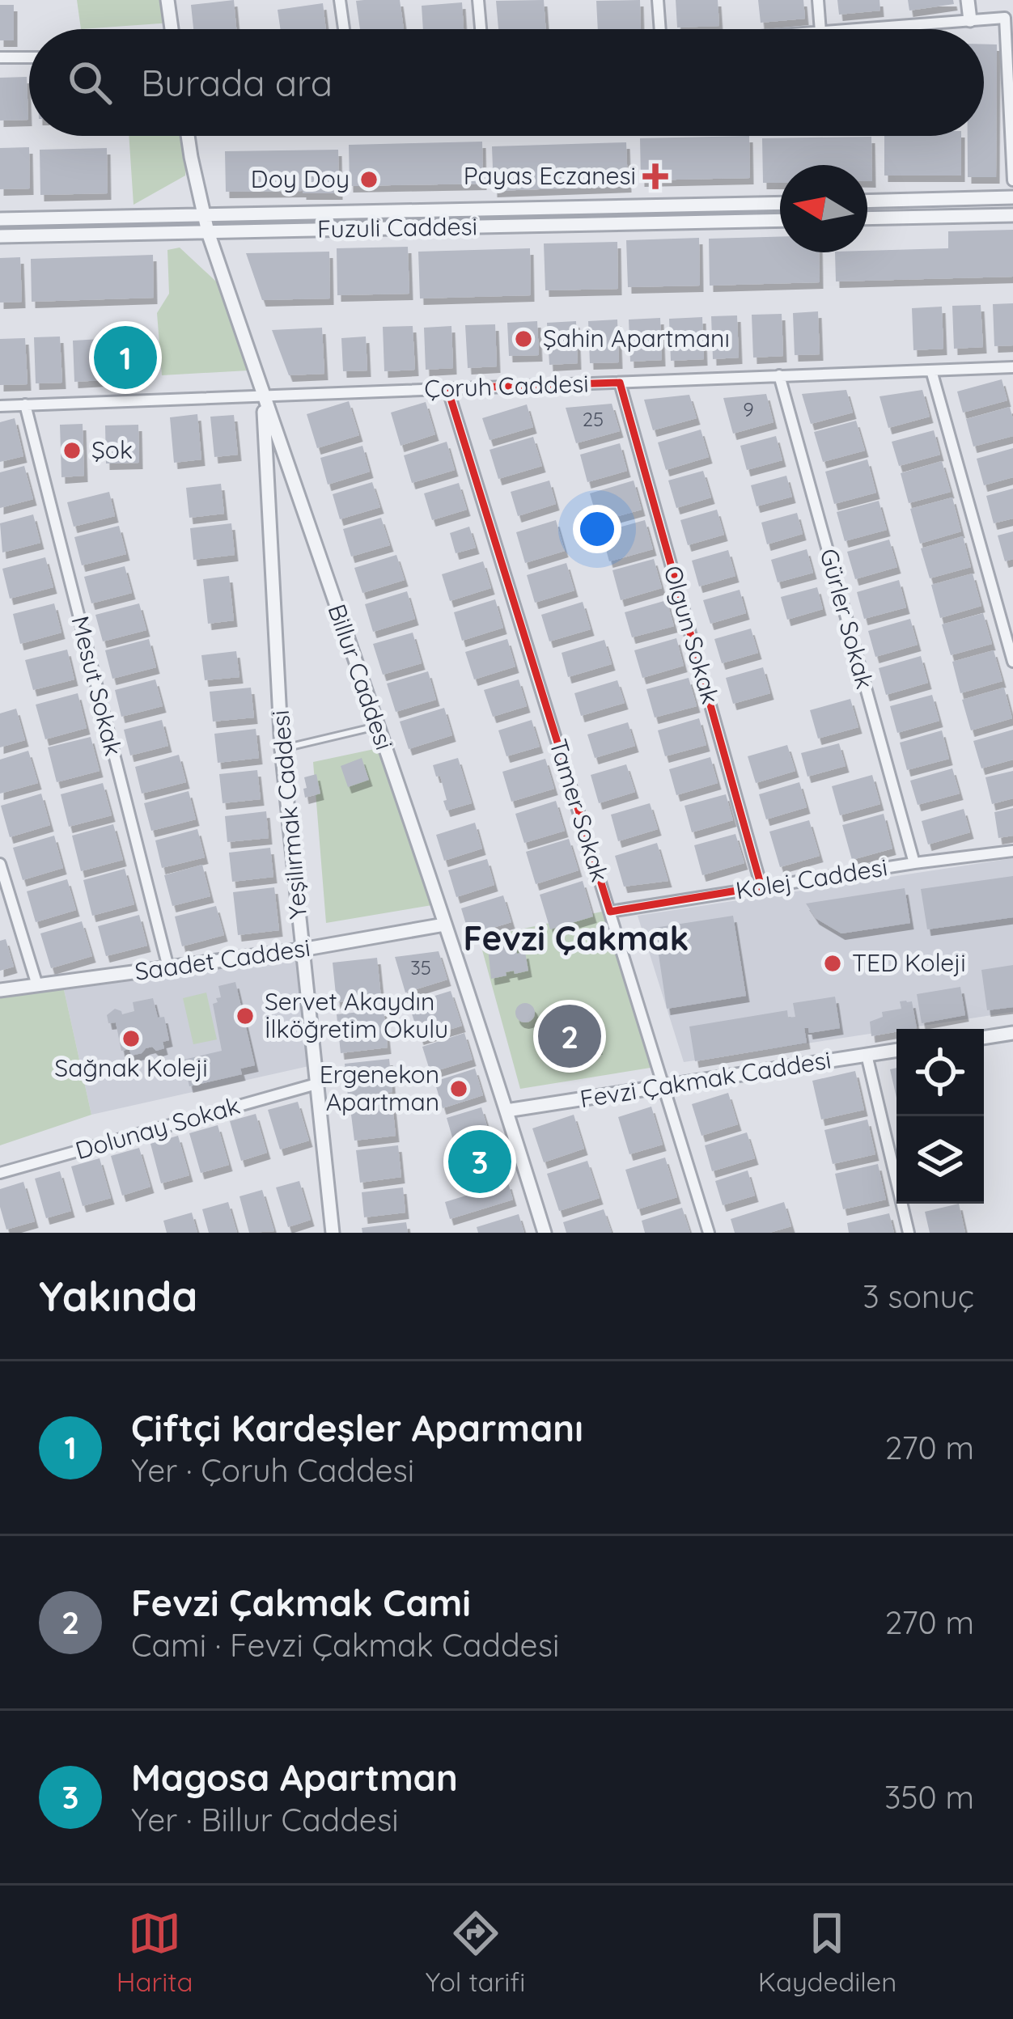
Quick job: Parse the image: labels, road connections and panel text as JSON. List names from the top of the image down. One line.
{"streets":{"street":["Fuzuli Caddesi","Çoruh Caddesi","Gürler Sokak","Olgun Sokak","Billur Caddesi","Mesut Sokak","Tamer Sokak","Yeşilırmak Caddesi","Kolej Caddesi","Saadet Caddesi","Fevzi Çakmak Caddesi","Dolunay Sokak"]},"crossings":[["Fuzuli Caddesi","Billur Caddesi"],["Çoruh Caddesi","Gürler Sokak"],["Çoruh Caddesi","Olgun Sokak"],["Çoruh Caddesi","Billur Caddesi"],["Çoruh Caddesi","Mesut Sokak"],["Çoruh Caddesi","Tamer Sokak"],["Çoruh Caddesi","Yeşilırmak Caddesi"],["Gürler Sokak","Kolej Caddesi"],["Olgun Sokak","Kolej Caddesi"],["Billur Caddesi","Yeşilırmak Caddesi"],["Billur Caddesi","Saadet Caddesi"],["Billur Caddesi","Fevzi Çakmak Caddesi"],["Mesut Sokak","Saadet Caddesi"],["Tamer Sokak","Kolej Caddesi"],["Tamer Sokak","Fevzi Çakmak Caddesi"],["Yeşilırmak Caddesi","Saadet Caddesi"],["Yeşilırmak Caddesi","Dolunay Sokak"]],"districts":["Fevzi Çakmak"],"places":{"health":["Payas Eczanesi"],"other":["Doy Doy","Şahin Apartmanı","Şok","TED Koleji","Servet Akaydın İlköğretim Okulu","Sağnak Koleji","Ergenekon Apartman"]},"house_numbers":["9","25","35"],"north":"left","page":{"search":"Burada ara","pins":["1","2","3"],"heading":["Yakında","3 sonuç"],"list":[{"mark":"1","name":"Çiftçi Kardeşler Aparmanı","note":"Yer · Çoruh Caddesi","value":"270 m"},{"mark":"2","name":"Fevzi Çakmak Cami","note":"Cami · Fevzi Çakmak Caddesi","value":"270 m"},{"mark":"3","name":"Magosa Apartman","note":"Yer · Billur Caddesi","value":"350 m"}],"nav":["Harita","Yol tarifi","Kaydedilen"]}}
